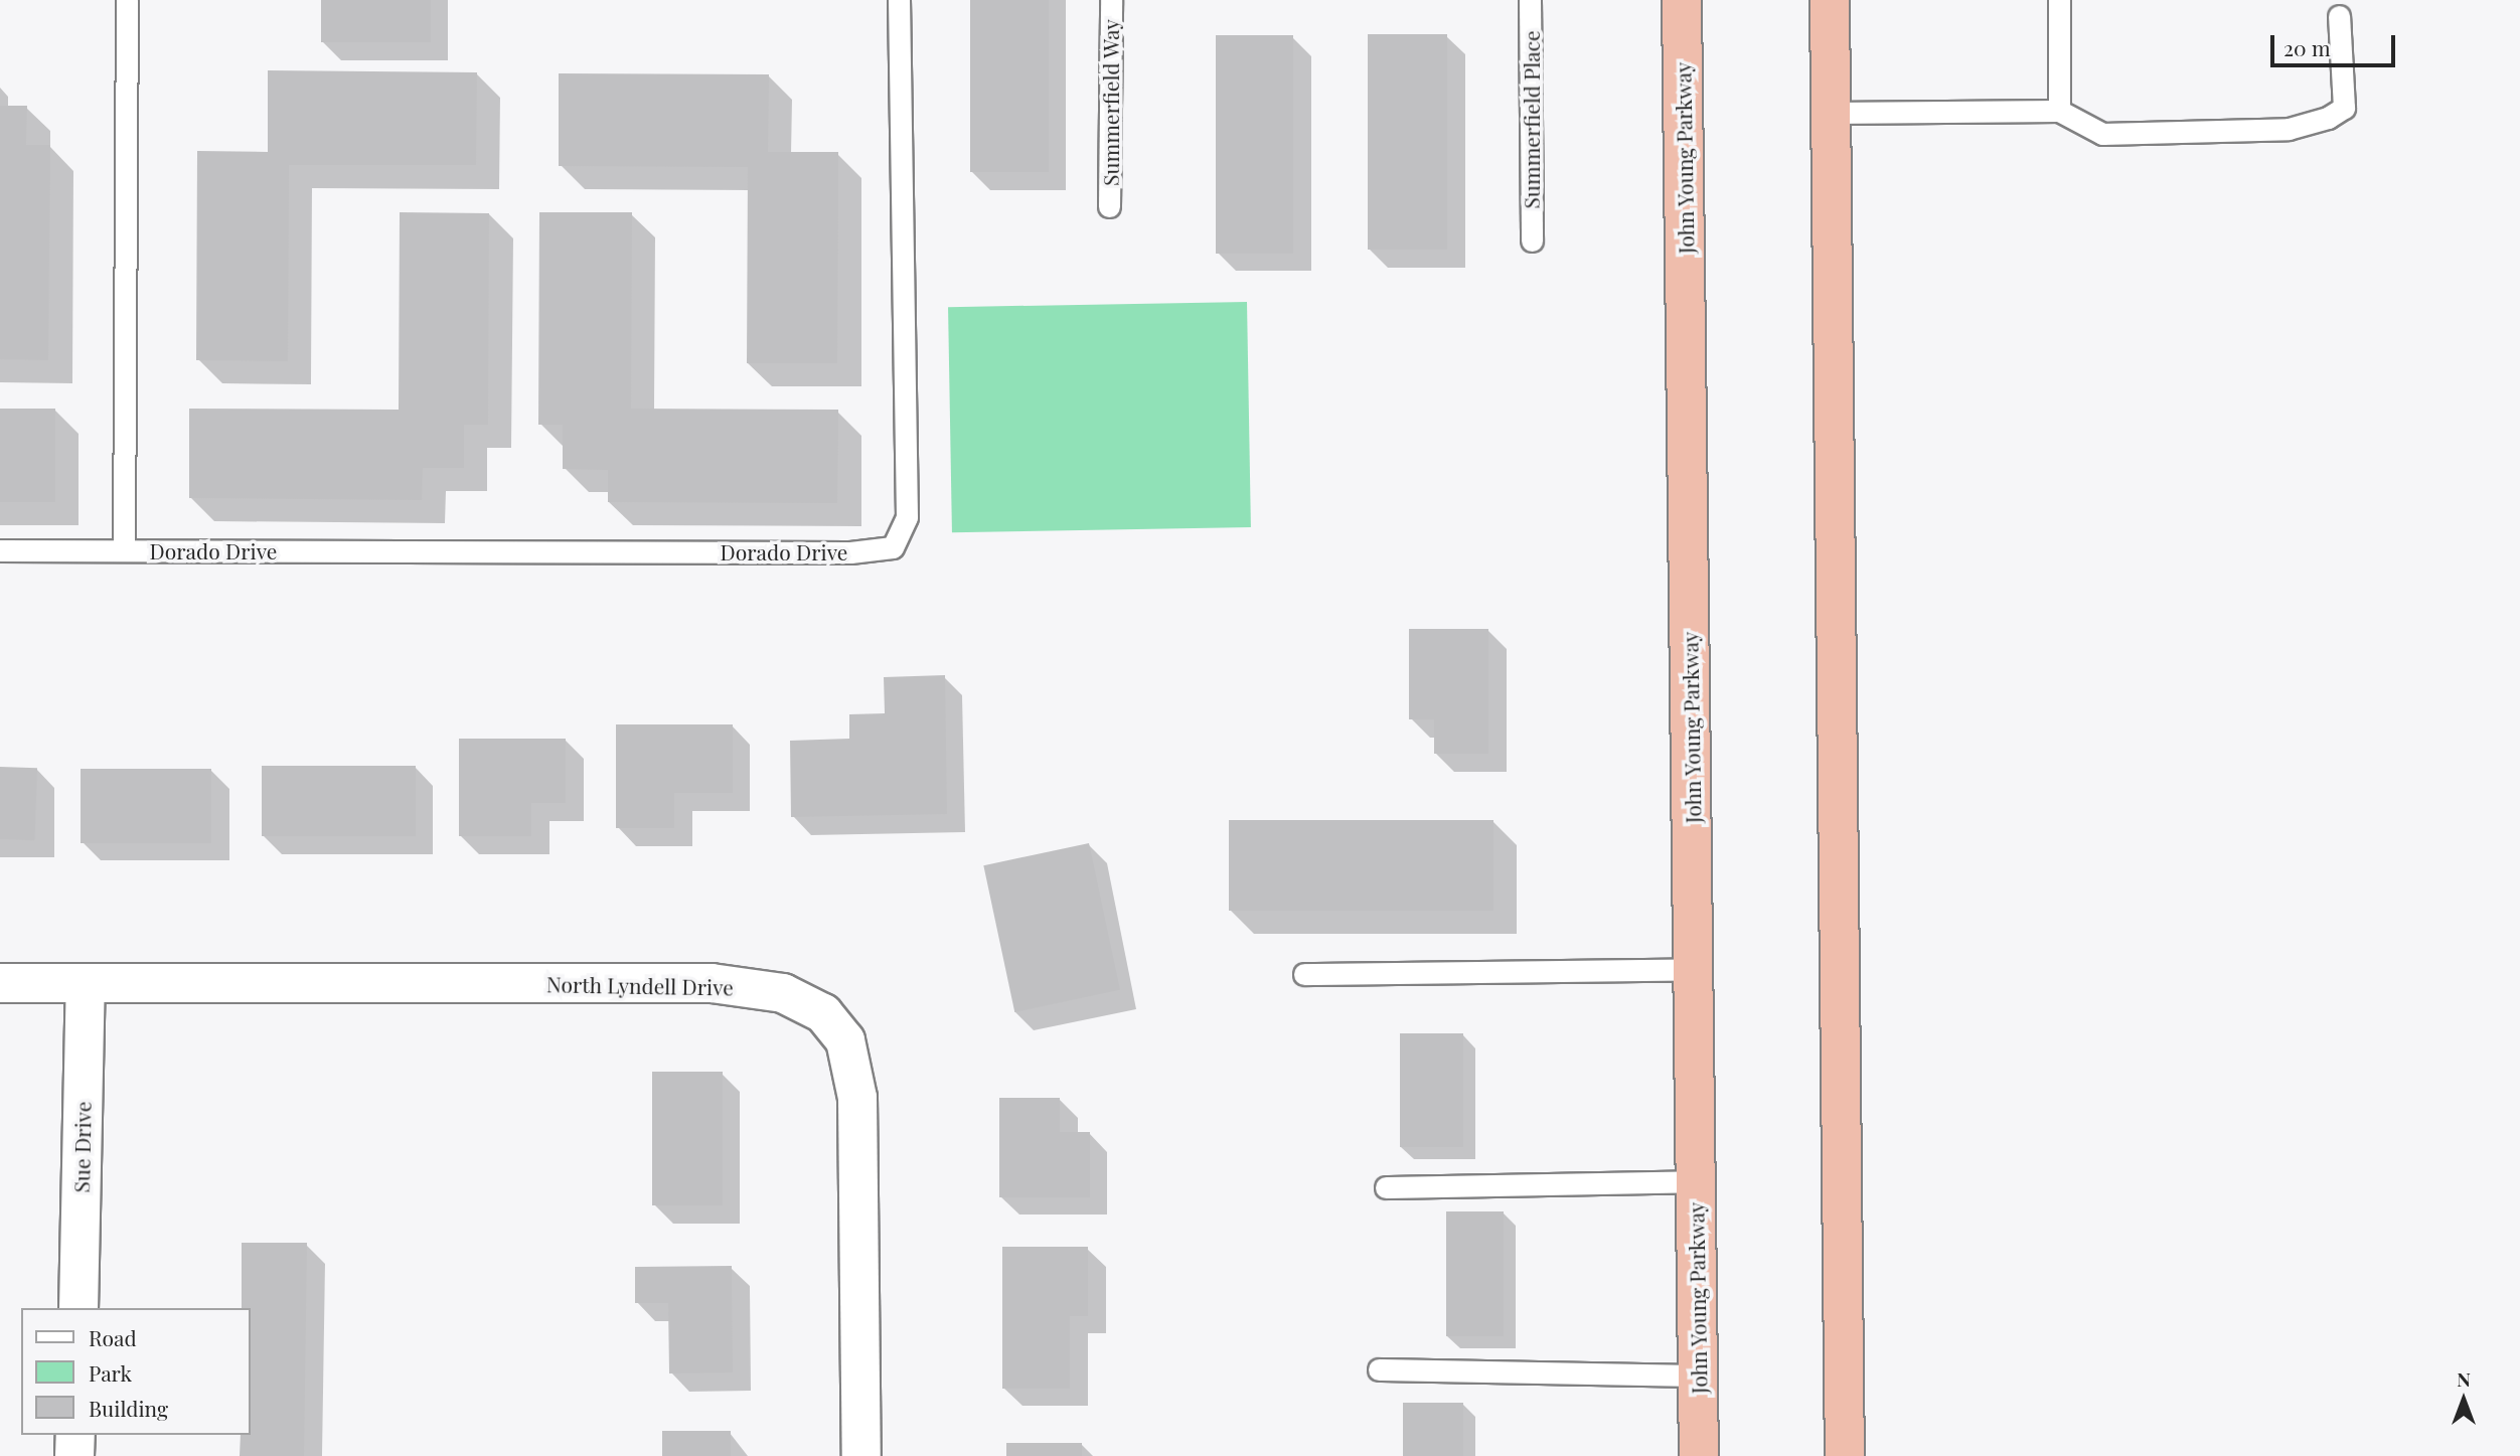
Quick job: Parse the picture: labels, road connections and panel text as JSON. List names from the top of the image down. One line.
{"streets":{"highway":["John Young Parkway"],"street":["North Lyndell Drive","Sue Drive"],"lane":["Summerfield Way","Summerfield Place","Dorado Drive"]},"crossings":[["North Lyndell Drive","Sue Drive"]],"legend":["Road","Park","Building"],"scale_bar":"20 m","north":"top"}
